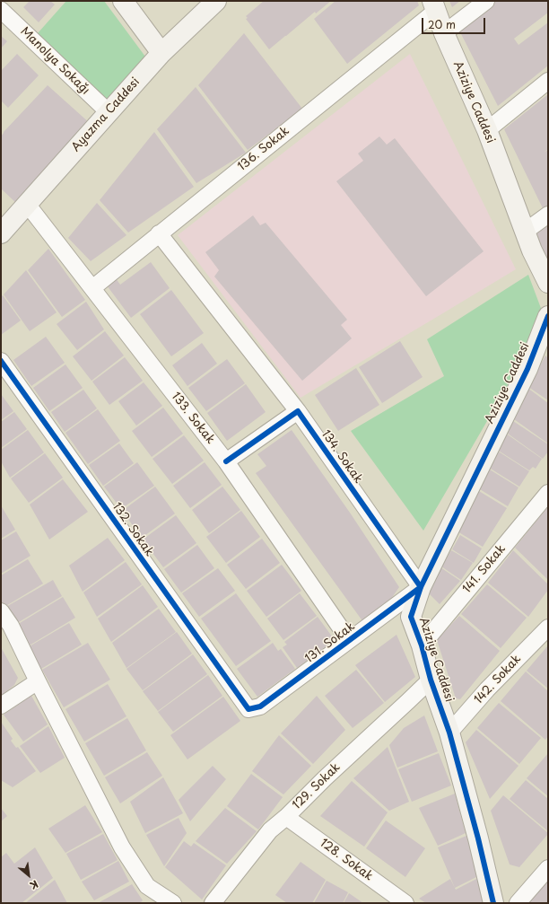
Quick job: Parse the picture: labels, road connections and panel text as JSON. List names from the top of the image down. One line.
{"streets":{"street":["Manolya Sokağı","Aziziye Caddesi","Ayazma Caddesi","136. Sokak","133. Sokak","134. Sokak","132. Sokak","141. Sokak","131. Sokak","142. Sokak","129. Sokak","128. Sokak"]},"crossings":[["Manolya Sokağı","Ayazma Caddesi"],["Aziziye Caddesi","136. Sokak"],["Aziziye Caddesi","134. Sokak"],["Aziziye Caddesi","141. Sokak"],["Aziziye Caddesi","131. Sokak"],["Aziziye Caddesi","142. Sokak"],["Aziziye Caddesi","129. Sokak"],["Ayazma Caddesi","133. Sokak"],["136. Sokak","133. Sokak"],["136. Sokak","134. Sokak"],["133. Sokak","131. Sokak"],["134. Sokak","131. Sokak"],["132. Sokak","131. Sokak"],["129. Sokak","128. Sokak"]],"scale_bar":"20 m","north":"bottom right"}
